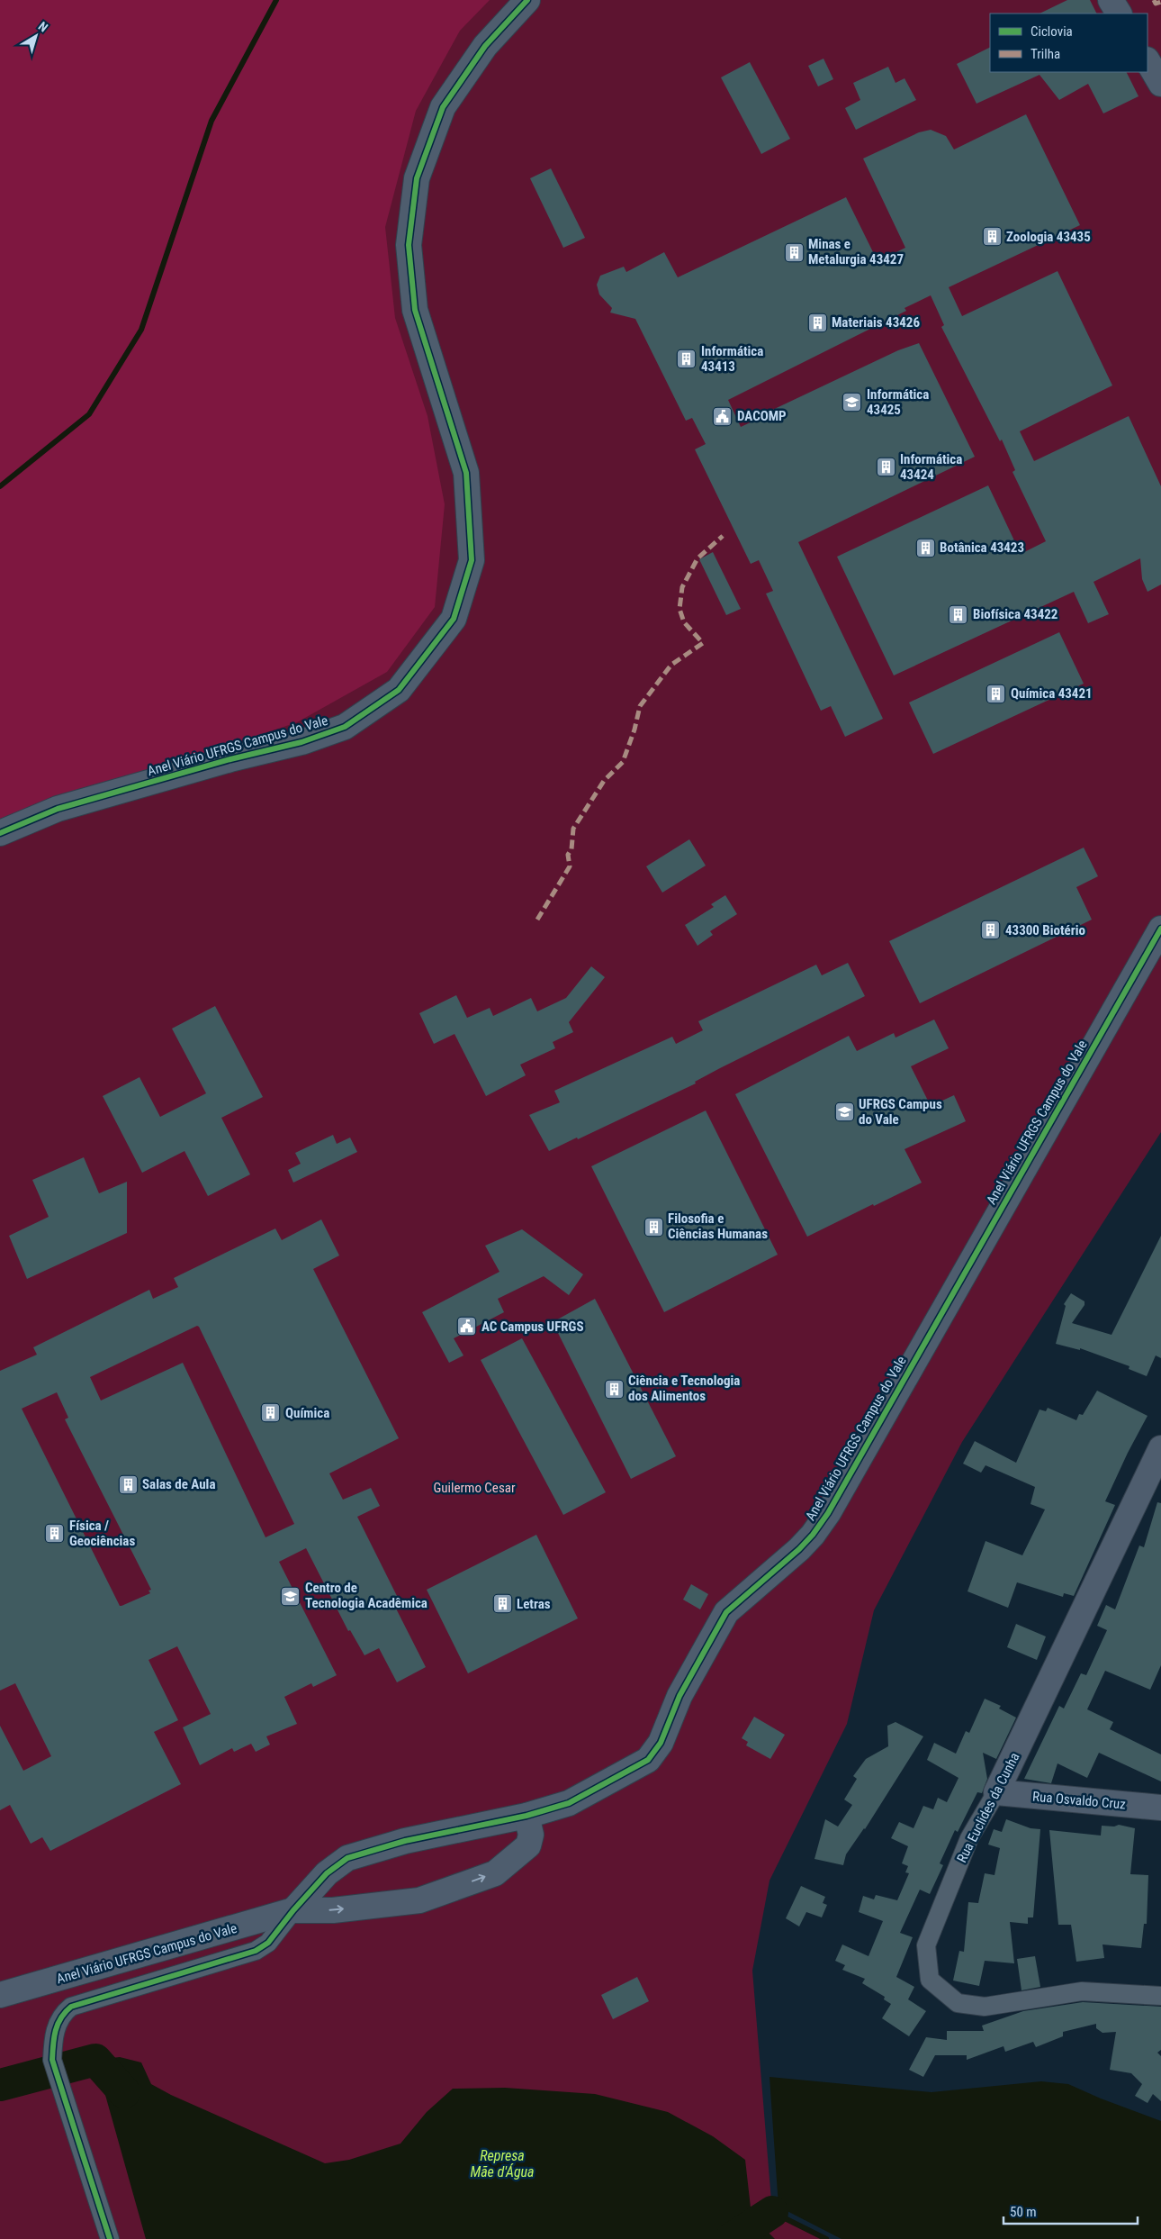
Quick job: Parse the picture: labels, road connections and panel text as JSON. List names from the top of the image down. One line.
{"streets":{"street":["Anel Viário UFRGS Campus do Vale","Rua Osvaldo Cruz","Rua Euclides da Cunha"]},"crossings":[["Rua Osvaldo Cruz","Rua Euclides da Cunha"]],"water":["Represa Mãe d'Água"],"parks":["Guilermo Cesar"],"places":{"building":["Zoologia 43435","Minas e Metalurgia 43427","Materiais 43426","Informática 43413","Informática 43424","Botânica 43423","Biofísica 43422","Química 43421","43300 Biotério","Filosofia e Ciências Humanas","Ciência e Tecnologia dos Alimentos","Química","Salas de Aula","Física / Geociências","Letras"],"school or university":["Informática 43425","UFRGS Campus do Vale","Centro de Tecnologia Acadêmica"],"public building":["DACOMP","AC Campus UFRGS"]},"legend":["Ciclovia","Trilha"],"scale_bar":"50 m","north":"top right"}
